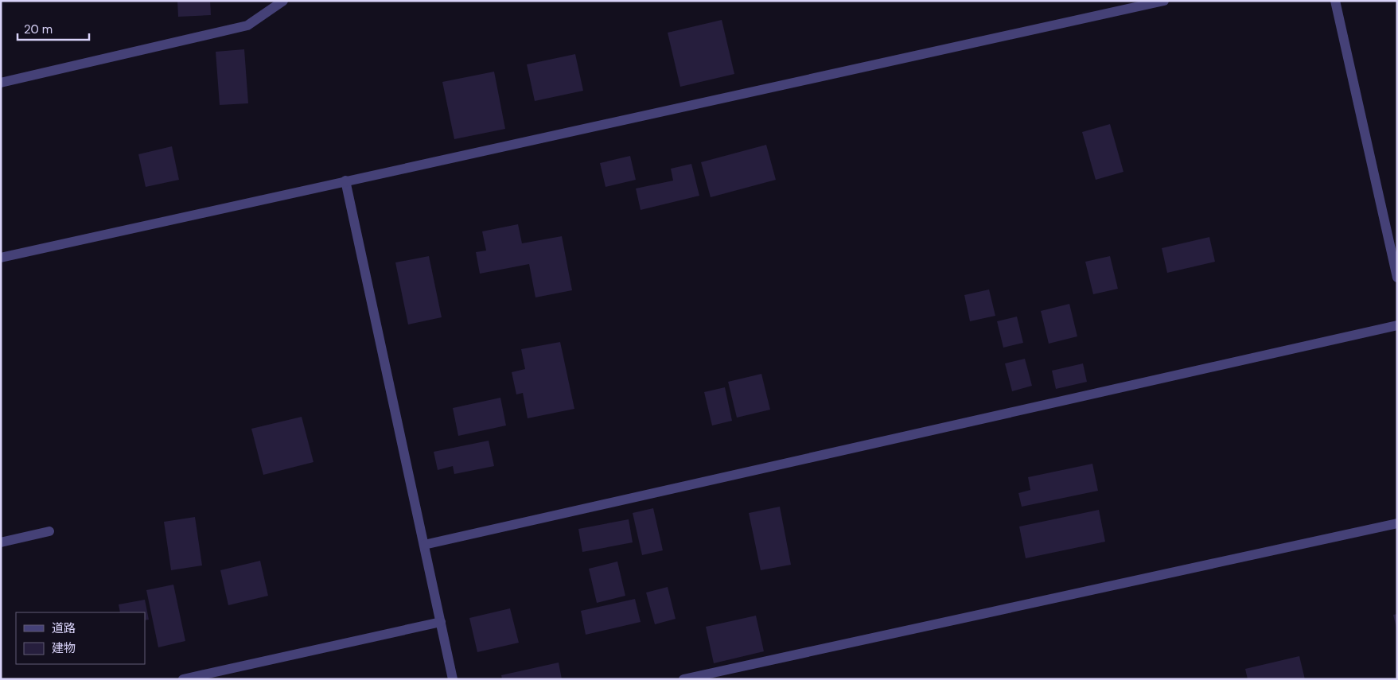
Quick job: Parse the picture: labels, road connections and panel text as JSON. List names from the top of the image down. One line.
{"legend":["道路","建物"],"scale_bar":"20 m"}
